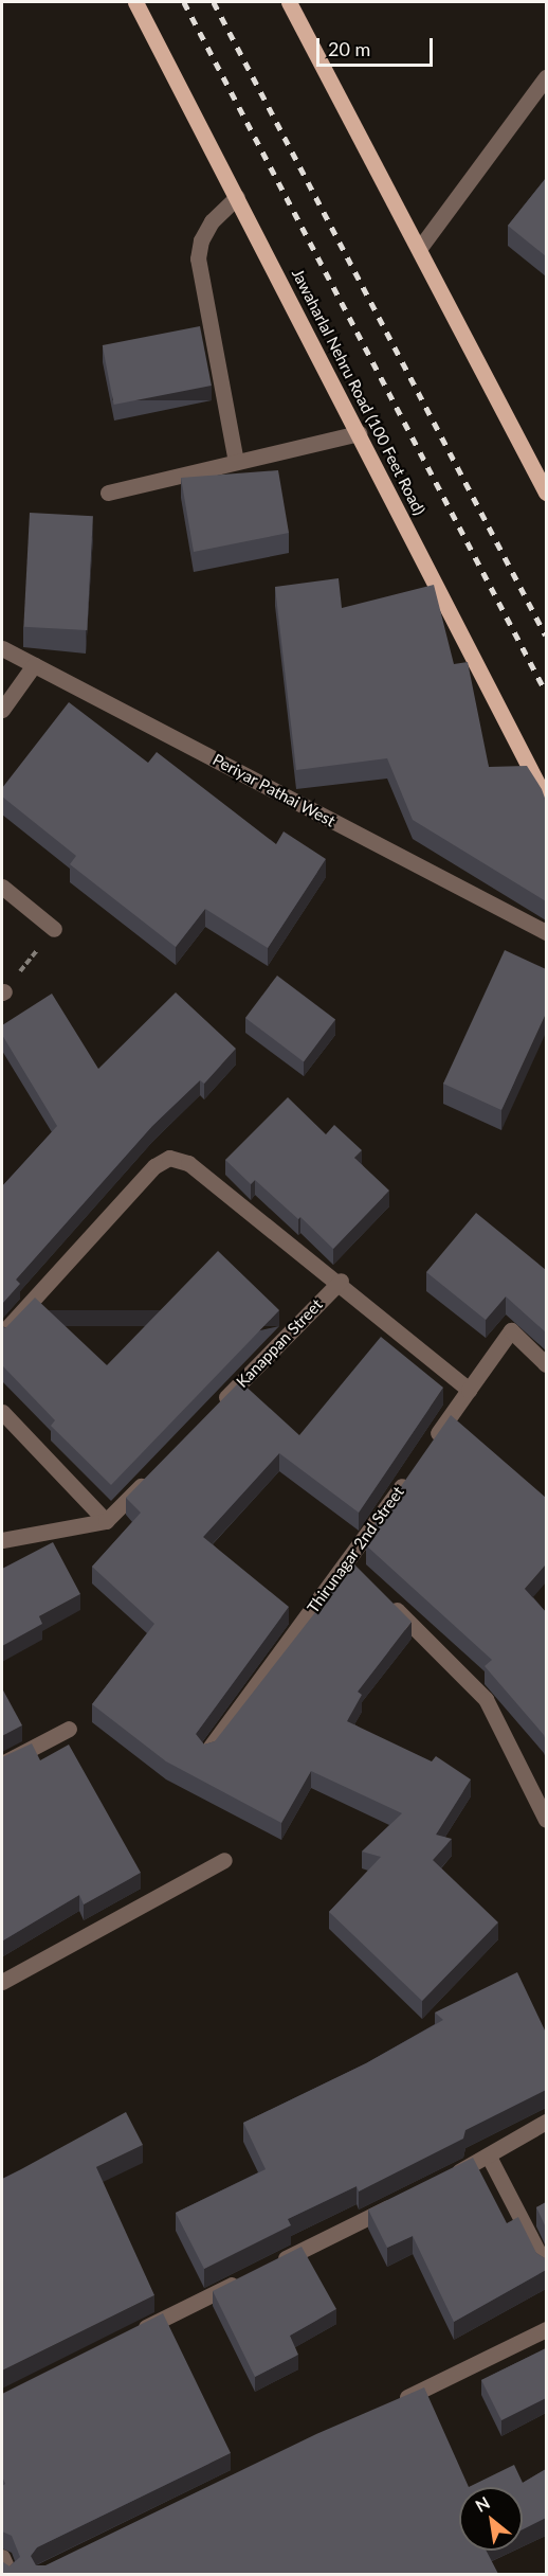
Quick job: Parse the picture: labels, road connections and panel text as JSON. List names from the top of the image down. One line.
{"streets":{"main road":["Jawaharlal Nehru Road (100 Feet Road)"],"street":["Periyar Pathai West","Kanappan Street","Thirunagar 2nd Street"]},"scale_bar":"20 m","north":"top left"}
